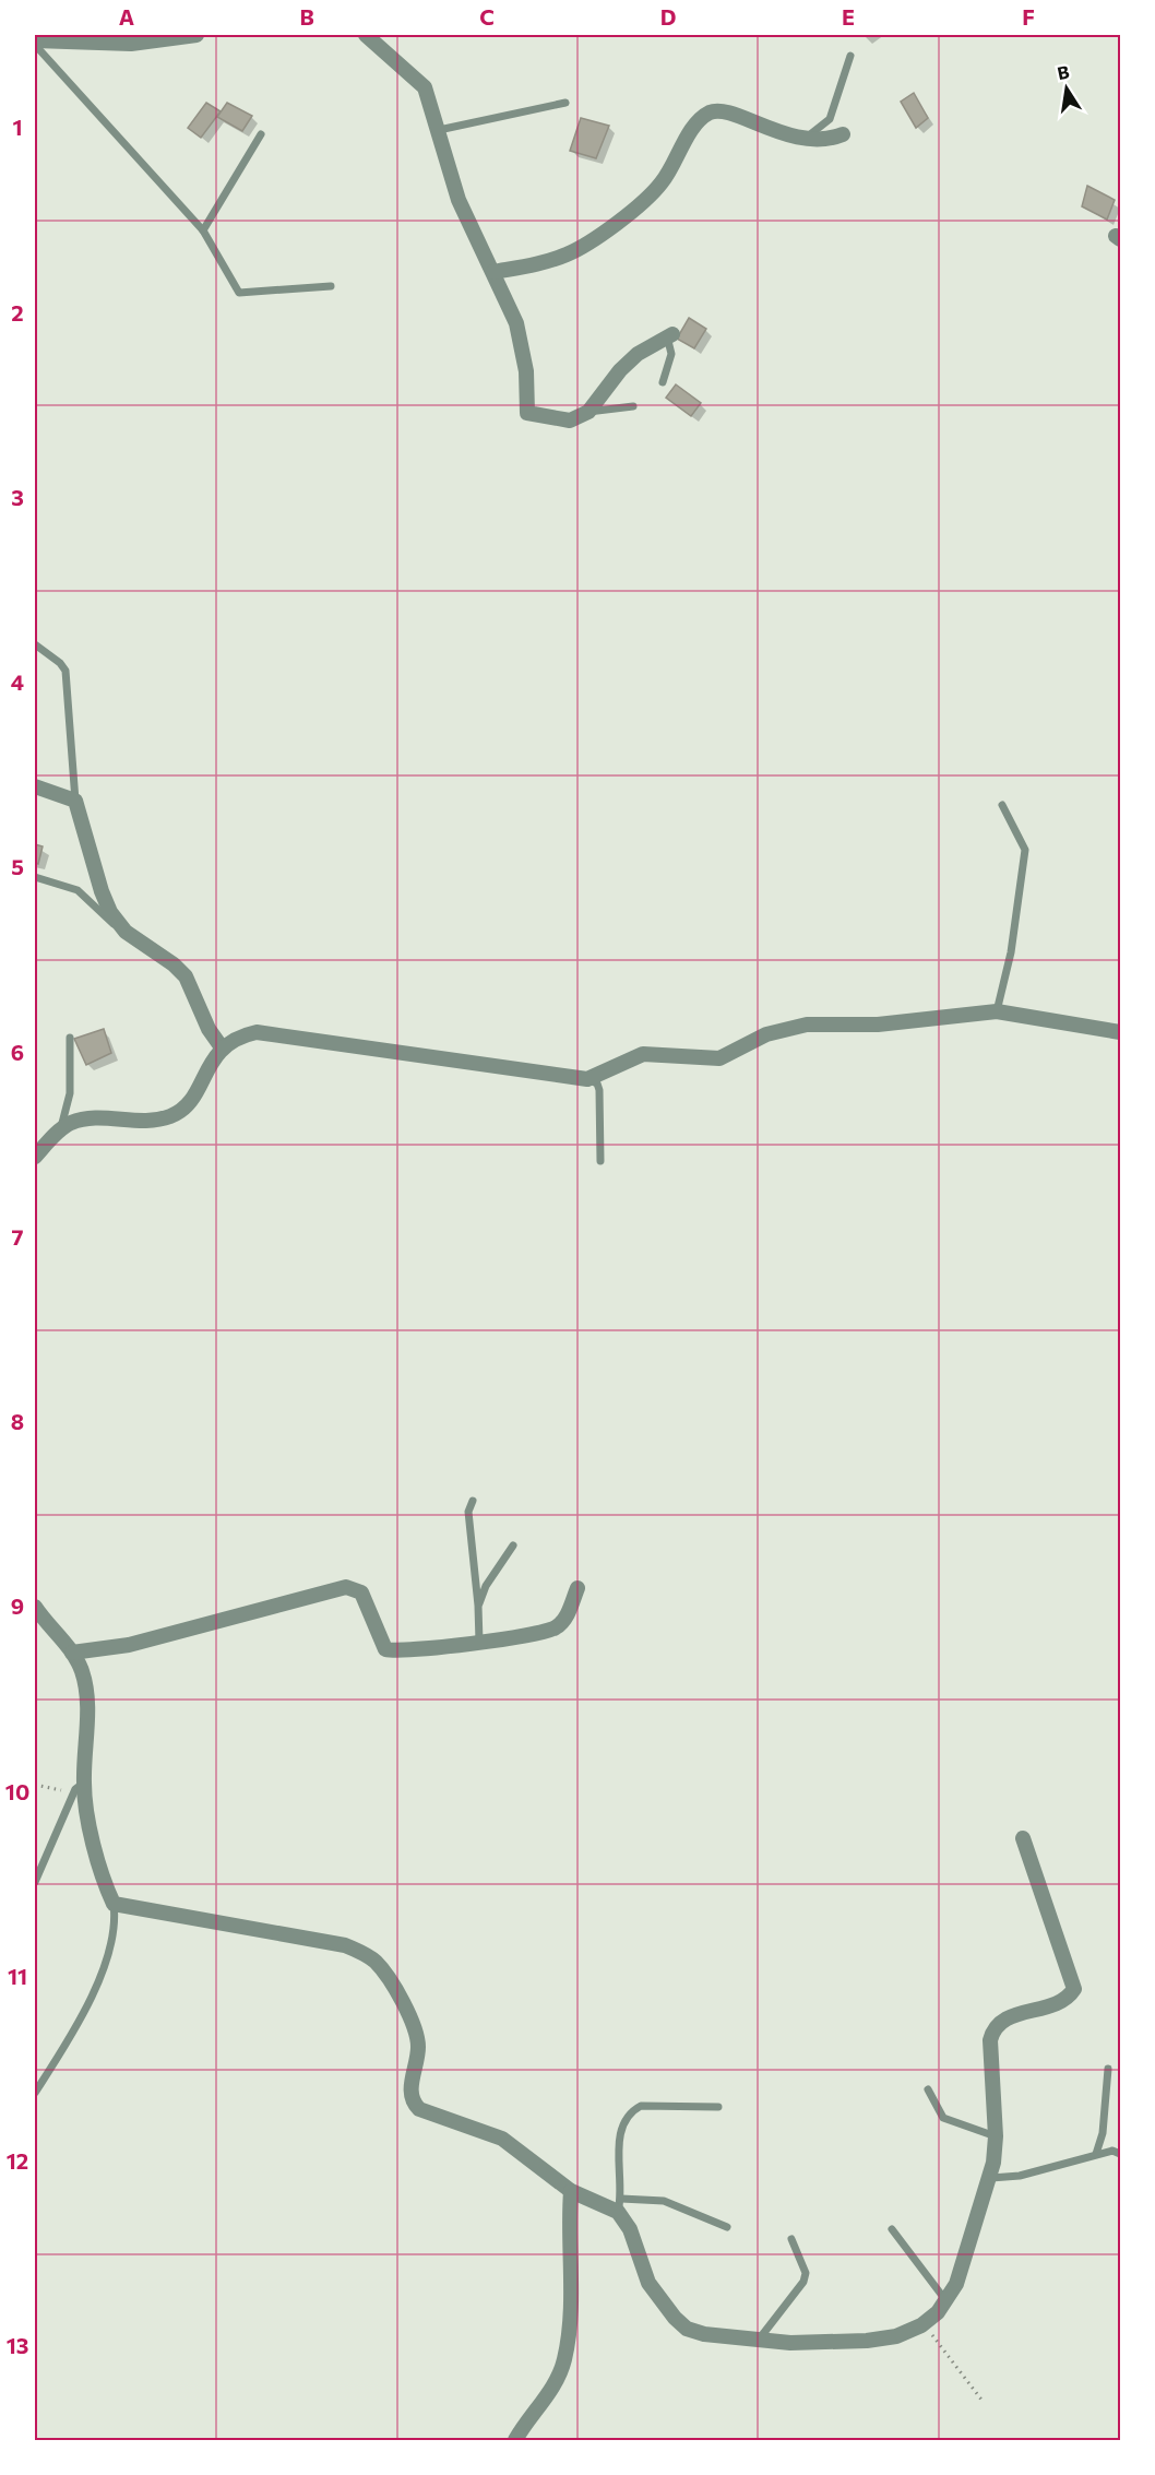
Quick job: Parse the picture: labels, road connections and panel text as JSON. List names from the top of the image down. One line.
{"north":"top","grid":{"columns":["A","B","C","D","E","F"],"rows":["1","2","3","4","5","6","7","8","9","10","11","12","13"]}}
